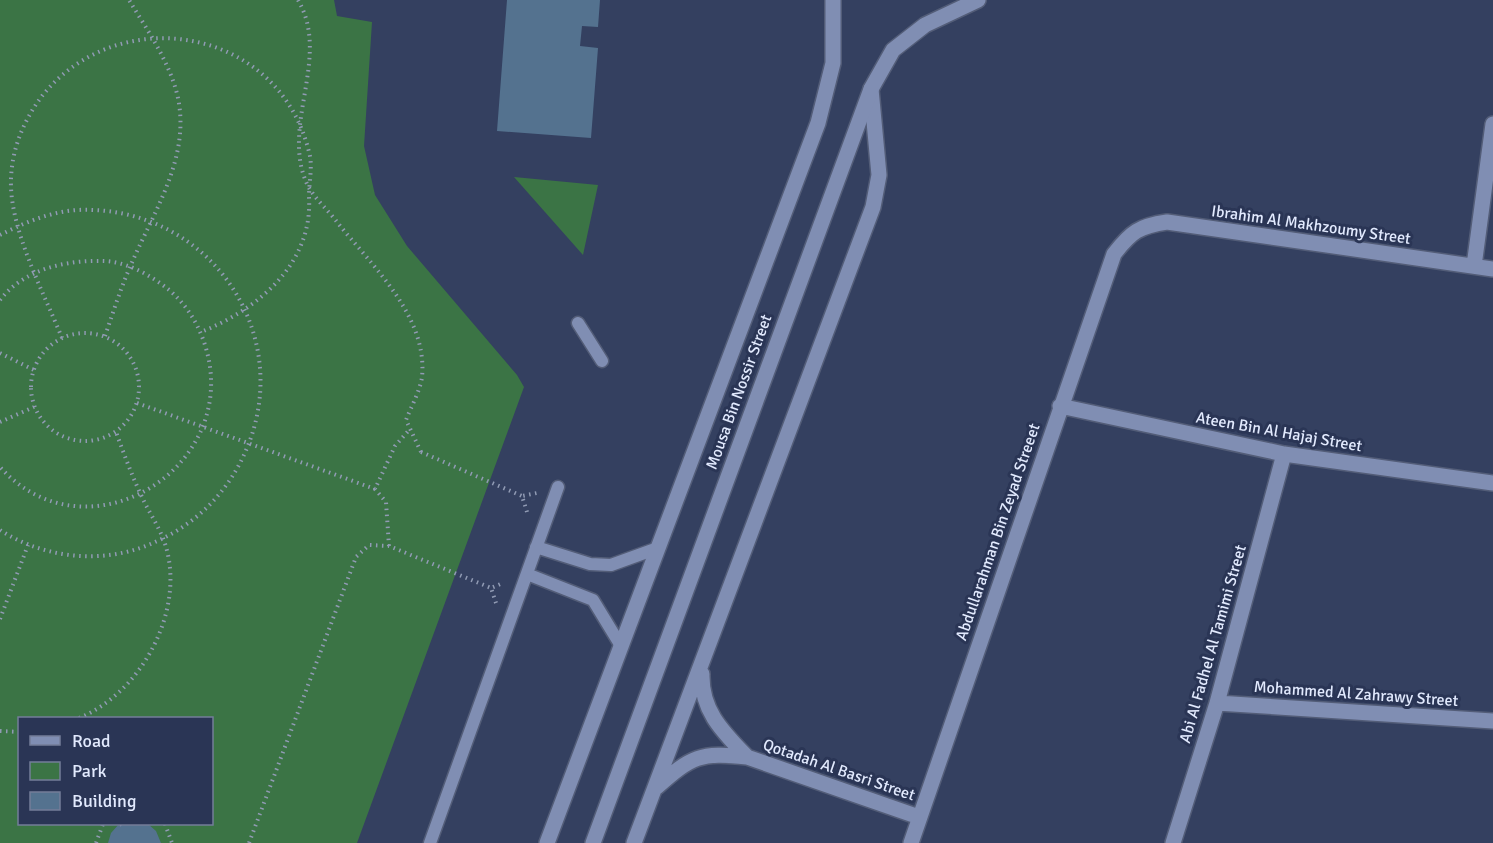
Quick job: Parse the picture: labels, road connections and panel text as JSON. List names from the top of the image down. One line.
{"streets":{"street":["Ibrahim Al Makhzoumy Street","Mousa Bin Nossir Street","Ateen Bin Al Hajaj Street","Abdullarahman Bin Zeyad Streeet","Abi Al Fadhel Al Tamimi Street","Mohammed Al Zahrawy Street","Qotadah Al Basri Street"]},"crossings":[["Ibrahim Al Makhzoumy Street","Abdullarahman Bin Zeyad Streeet"],["Ateen Bin Al Hajaj Street","Abdullarahman Bin Zeyad Streeet"],["Ateen Bin Al Hajaj Street","Abi Al Fadhel Al Tamimi Street"],["Abdullarahman Bin Zeyad Streeet","Qotadah Al Basri Street"],["Abi Al Fadhel Al Tamimi Street","Mohammed Al Zahrawy Street"]],"legend":["Road","Park","Building"]}
